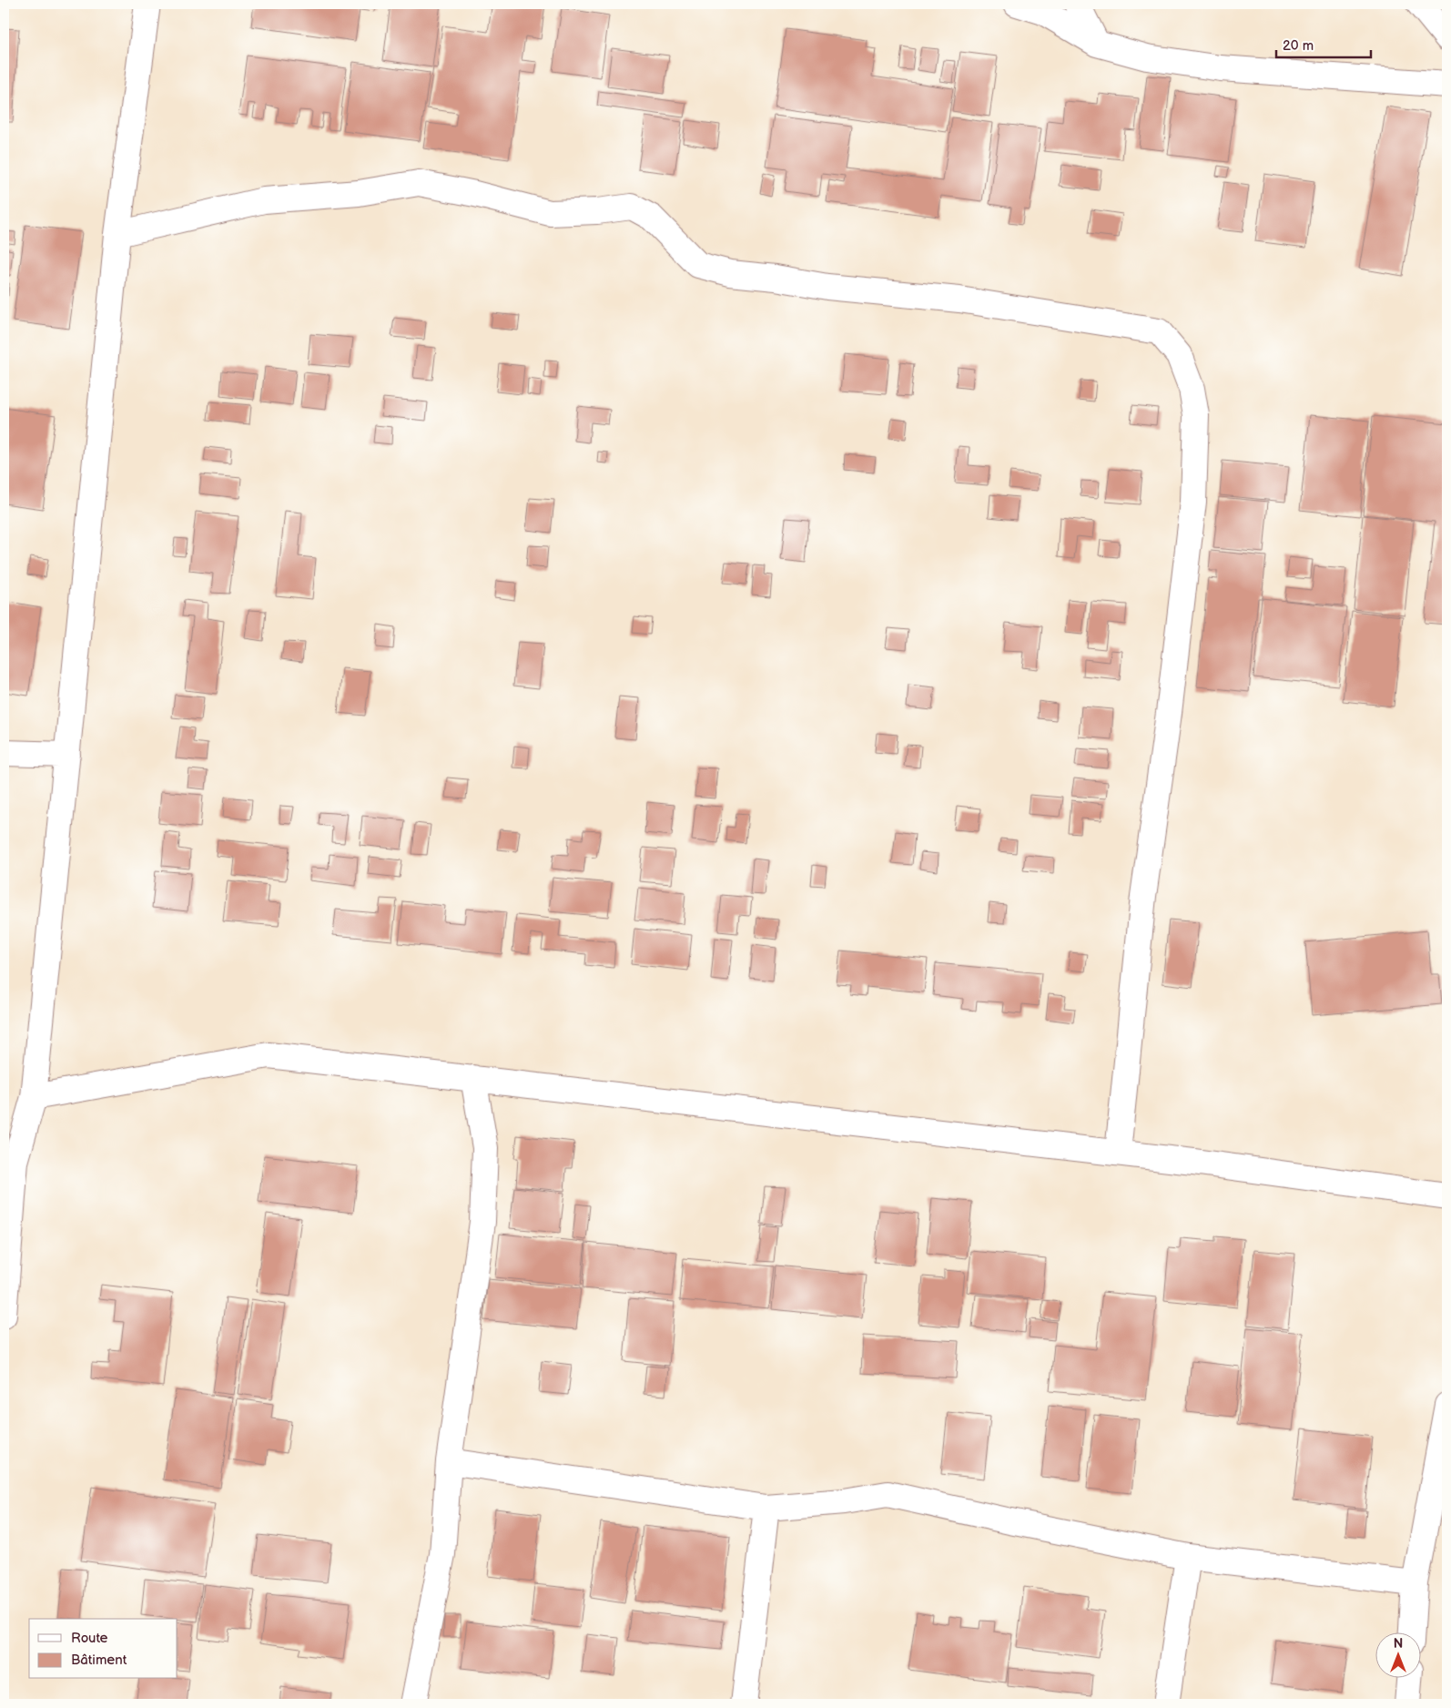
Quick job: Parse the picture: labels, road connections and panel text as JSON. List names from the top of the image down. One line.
{"legend":["Route","Bâtiment"],"scale_bar":"20 m","north":"top"}
